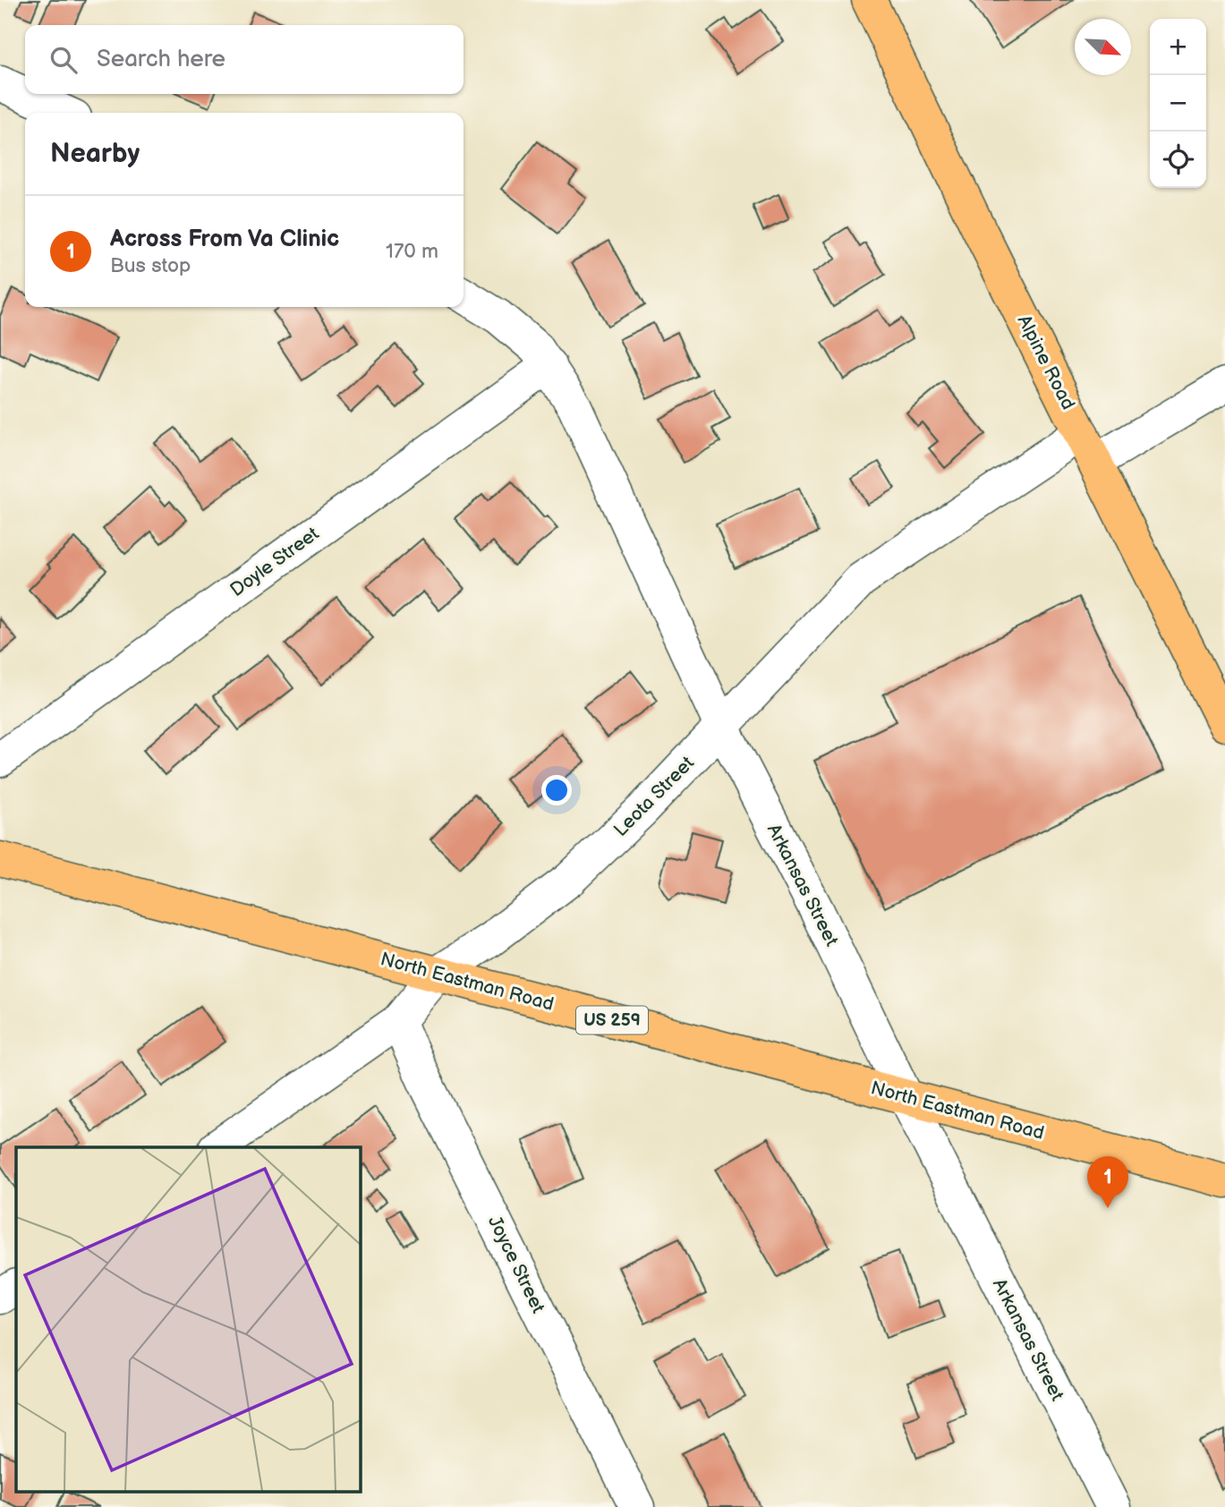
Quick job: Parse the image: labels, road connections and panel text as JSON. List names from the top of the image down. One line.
{"streets":{"main road":["Alpine Road","North Eastman Road","US 259"],"street":["Doyle Street","Leota Street","Arkansas Street","Joyce Street"]},"crossings":[["Alpine Road","Leota Street"],["Doyle Street","Arkansas Street"],["Leota Street","Arkansas Street"],["Leota Street","North Eastman Road"],["Leota Street","Joyce Street"],["Arkansas Street","North Eastman Road"]],"north":"bottom right","page":{"map_buttons":["+","−"],"search":"Search here","heading":"Nearby","list":[{"mark":"1","name":"Across From Va Clinic","note":"Bus stop","value":"170 m"}],"pins":"1"}}
